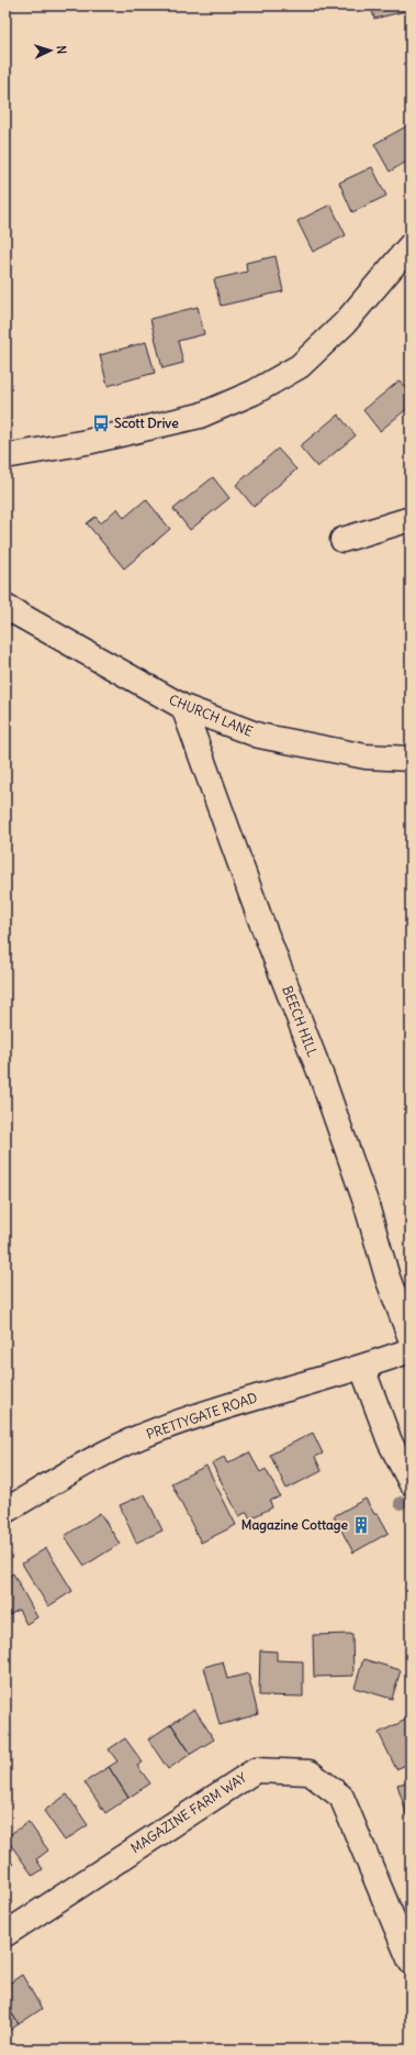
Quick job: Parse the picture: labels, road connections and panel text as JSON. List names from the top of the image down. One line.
{"streets":{"street":["CHURCH LANE","BEECH HILL","PRETTYGATE ROAD","MAGAZINE FARM WAY"]},"crossings":[["CHURCH LANE","BEECH HILL"]],"places":{"bus stop":["Scott Drive"],"building":["Magazine Cottage"]},"north":"right"}
